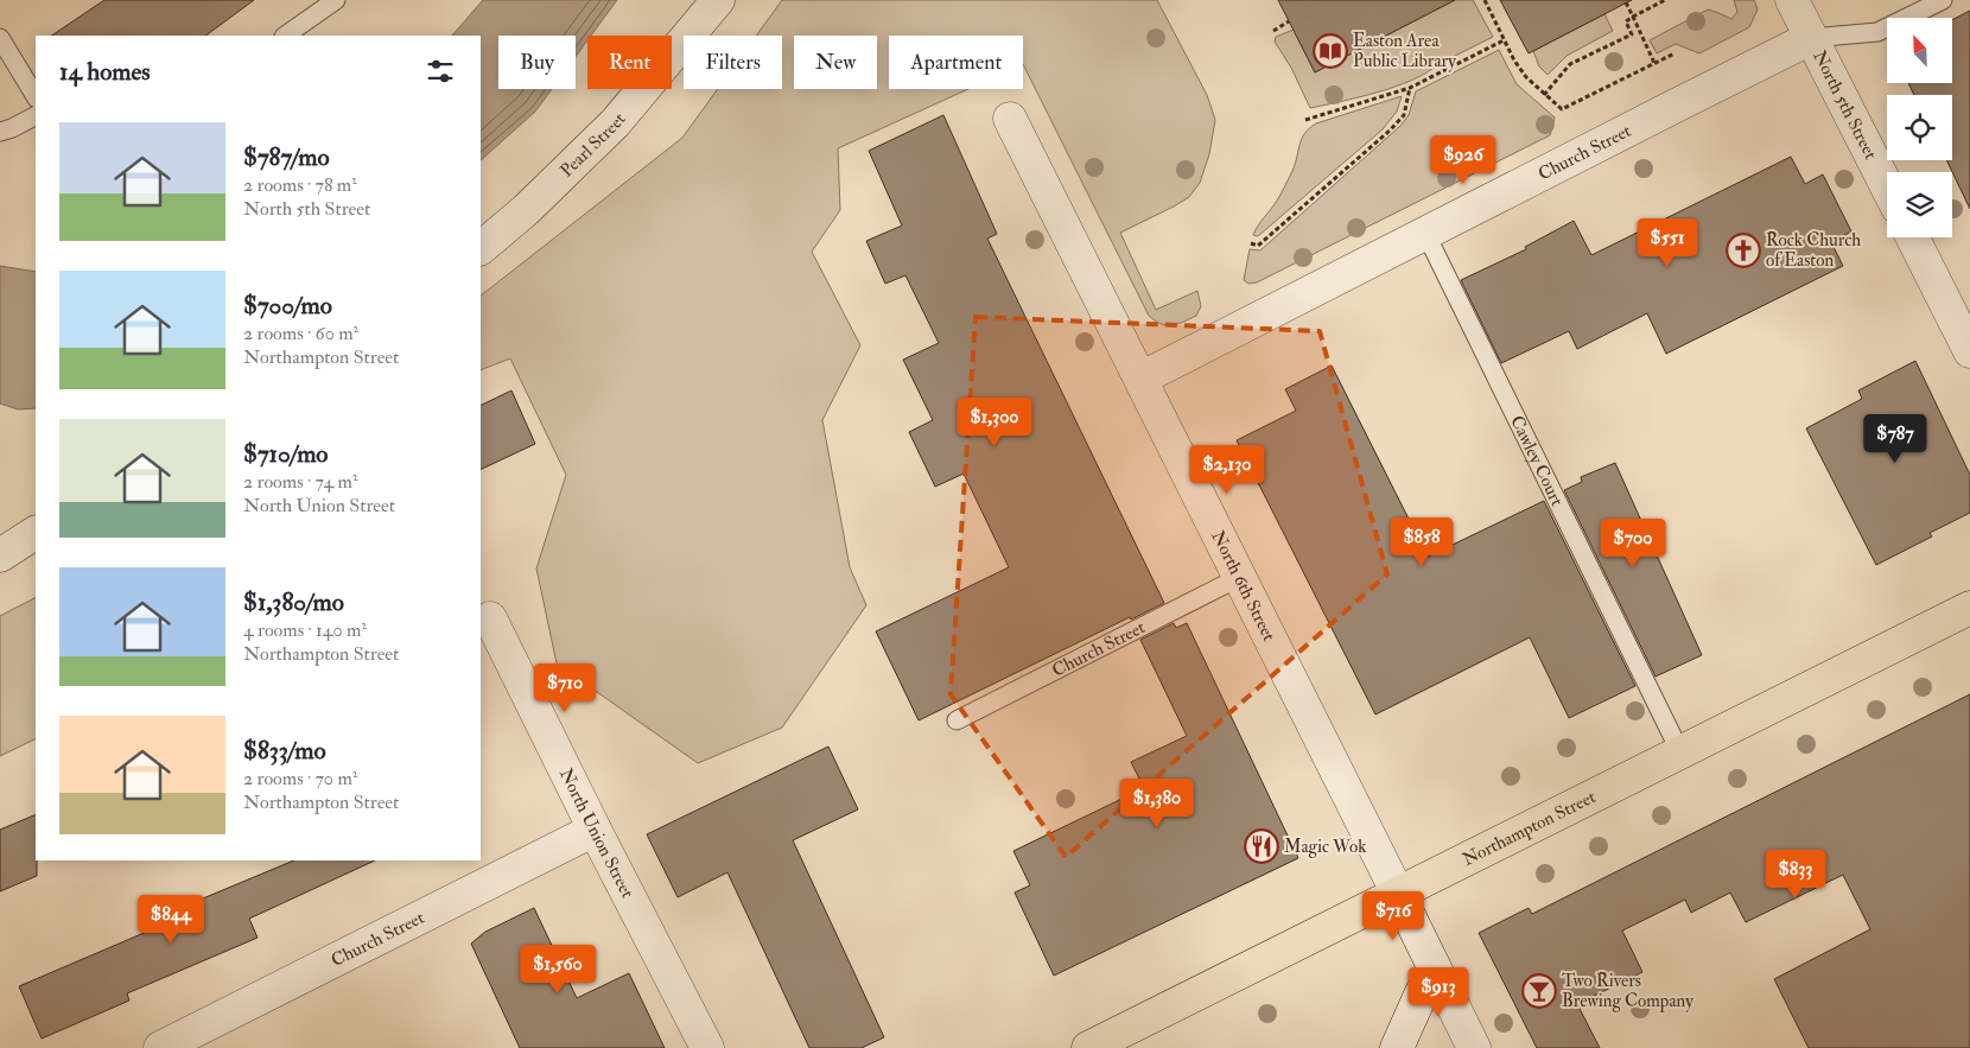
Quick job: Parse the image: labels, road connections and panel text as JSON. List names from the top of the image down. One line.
{"streets":{"main road":["Northampton Street"],"street":["North 5th Street","Pearl Street","Church Street","North 6th Street","North Union Street"],"lane":["Cawley Court"]},"crossings":[["North 5th Street","Church Street"],["Church Street","Cawley Court"],["Church Street","North 6th Street"],["Church Street","North Union Street"],["Cawley Court","Northampton Street"],["North 6th Street","Northampton Street"]],"places":{"library":["Easton Area Public Library"],"church":["Rock Church of Easton"],"restaurant":["Magic Wok"],"bar":["Two Rivers Brewing Company"]},"north":"top left","page":{"chip":["Buy","Rent","Filters","New","Apartment"],"heading":"14 homes","list":[{"name":"$787/mo","note":"2 rooms · 78 m² · North 5th Street"},{"name":"$700/mo","note":"2 rooms · 60 m² · Northampton Street"},{"name":"$710/mo","note":"2 rooms · 74 m² · North Union Street"},{"name":"$1,380/mo","note":"4 rooms · 140 m² · Northampton Street"},{"name":"$833/mo","note":"2 rooms · 70 m² · Northampton Street"}],"price":["$926","$551","$1,300","$787","$2,130","$858","$700","$710","$1,380","$833","$716","$844","$1,560","$913"]}}
